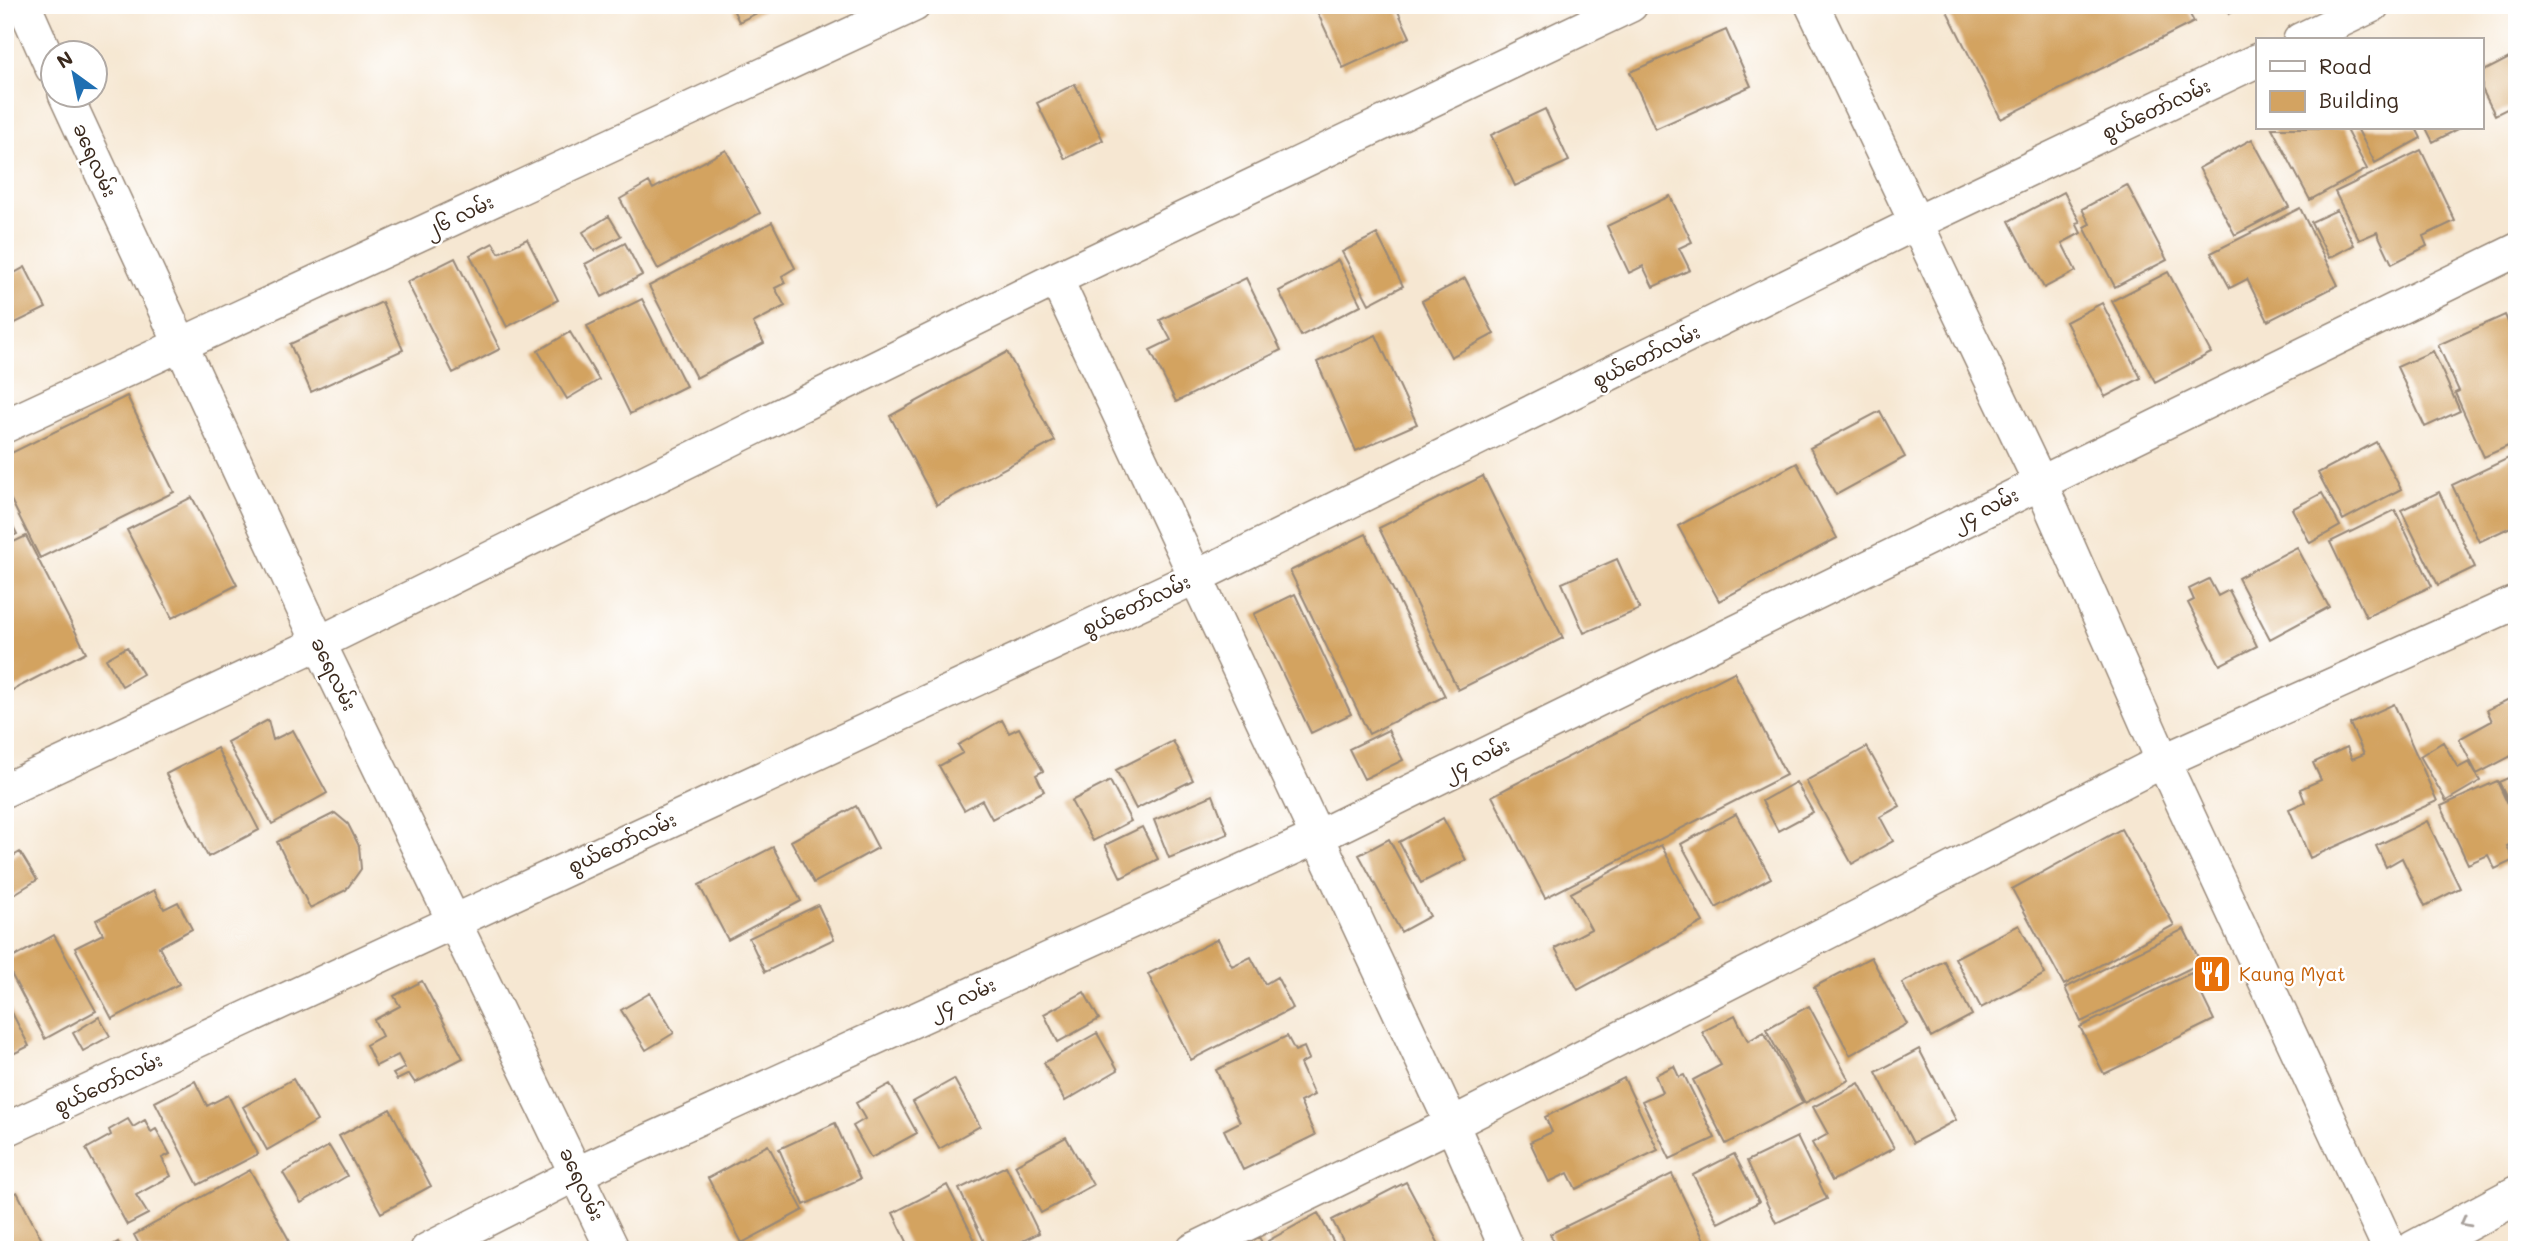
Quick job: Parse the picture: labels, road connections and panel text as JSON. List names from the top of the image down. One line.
{"streets":{"street":["စွယ်တော်လမ်း","ခရေလမ်း","၂၆ လမ်း","၂၄ လမ်း"]},"crossings":[["စွယ်တော်လမ်း","ခရေလမ်း"],["ခရေလမ်း","၂၆ လမ်း"],["ခရေလမ်း","၂၄ လမ်း"]],"places":{"restaurant":["Kaung Myat"]},"legend":["Road","Building"],"north":"top left"}
